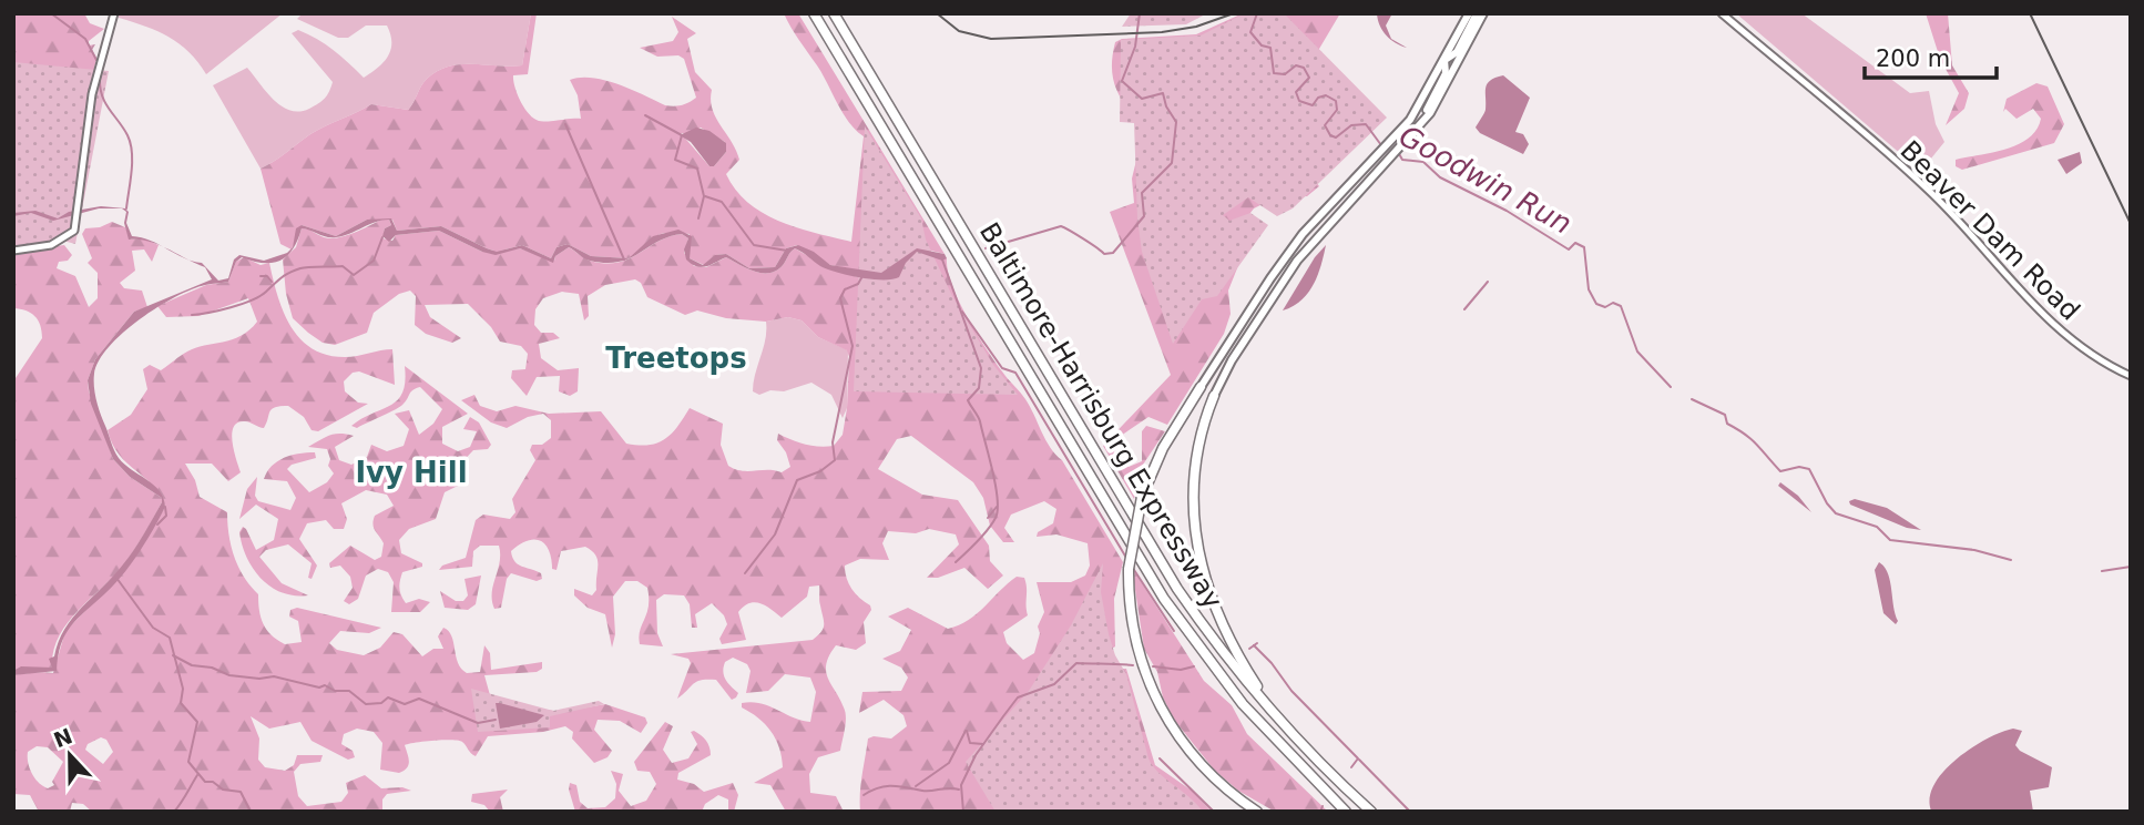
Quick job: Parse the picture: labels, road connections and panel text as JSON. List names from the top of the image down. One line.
{"streets":{"highway":["Baltimore-Harrisburg Expressway"],"main road":["Beaver Dam Road"]},"districts":["Treetops","Ivy Hill"],"water":["Goodwin Run"],"scale_bar":"200 m","north":"top"}
